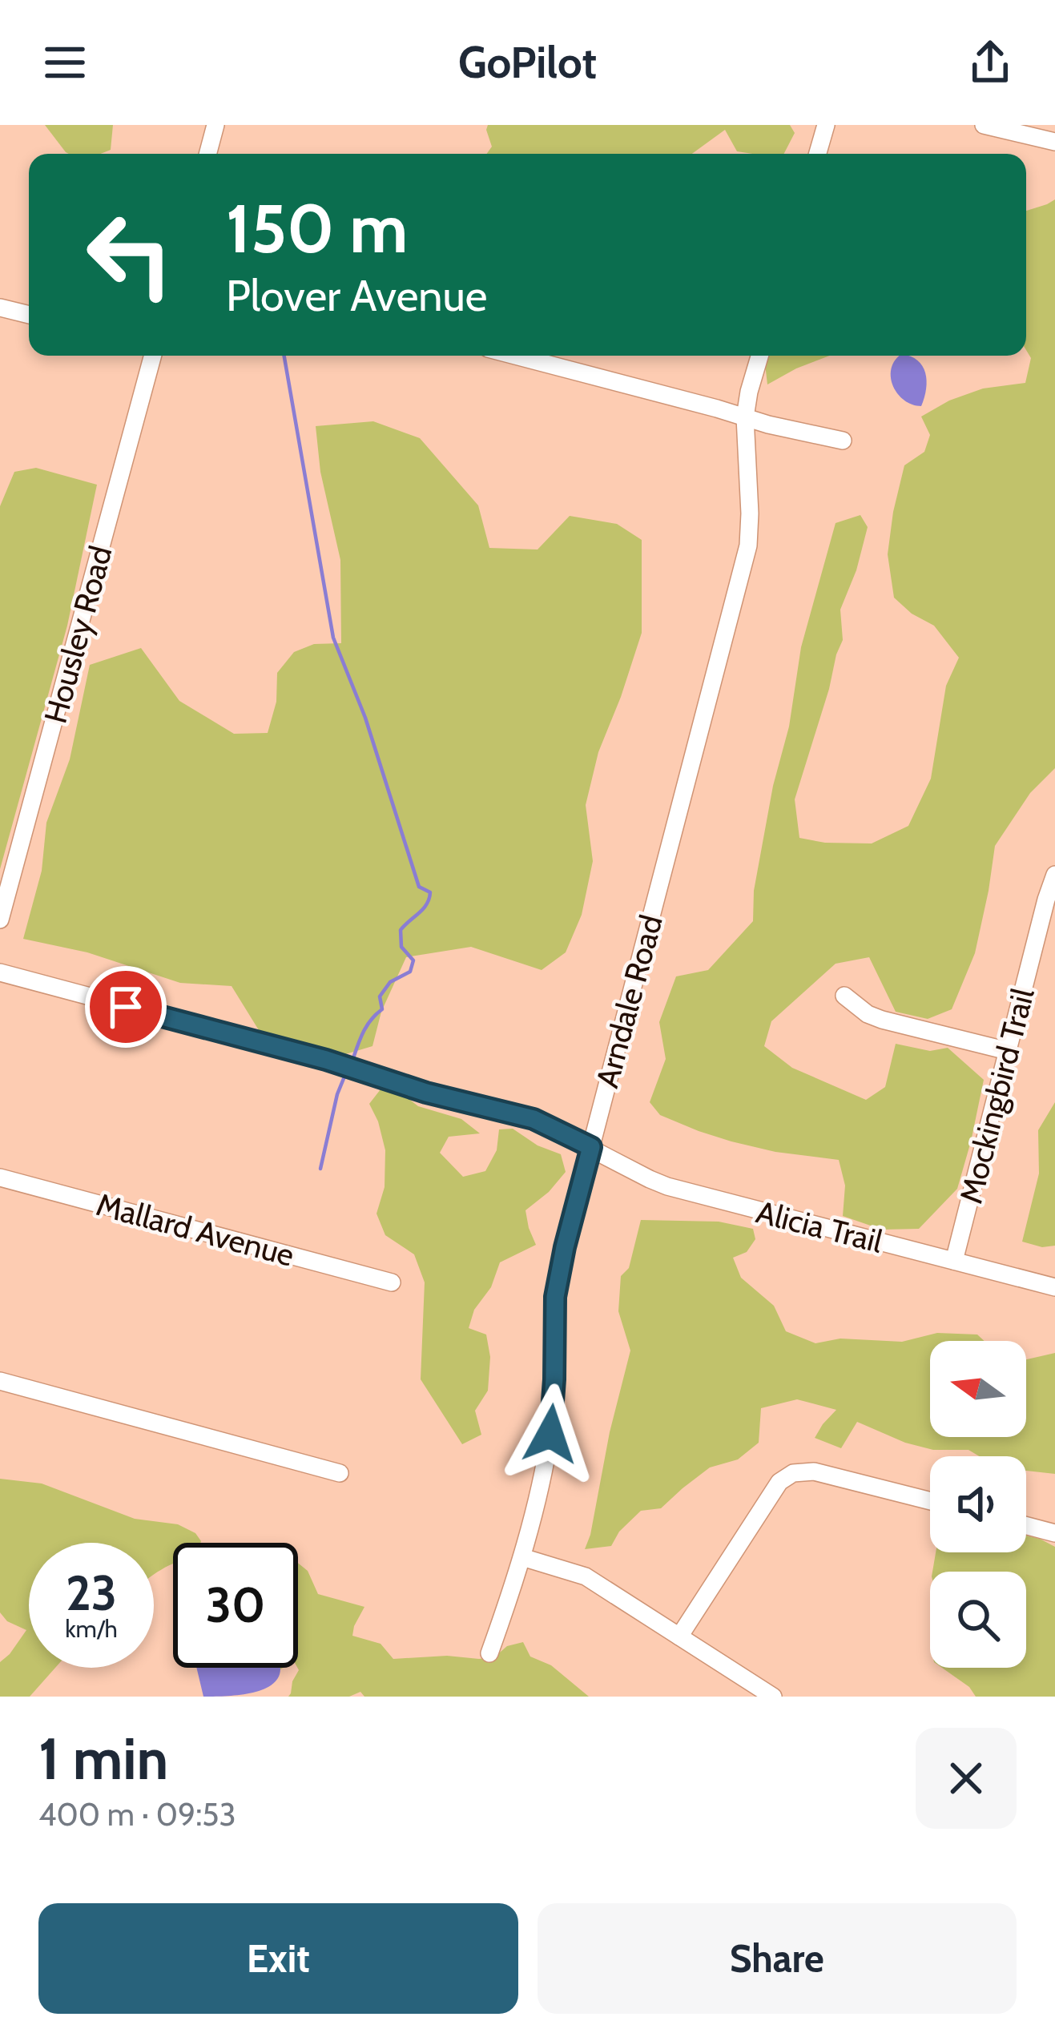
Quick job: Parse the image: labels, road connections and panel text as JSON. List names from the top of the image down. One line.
{"streets":{"street":["Housley Road","Arndale Road","Mockingbird Trail","Alicia Trail","Mallard Avenue"]},"crossings":[["Arndale Road","Alicia Trail"],["Mockingbird Trail","Alicia Trail"]],"north":"left","page":{"header":"GoPilot","turn":["150 m","Plover Avenue"],"speed":"23 km/h","limit":"30","heading":["1 min","400 m · 09:53"],"buttons":["Exit","Share"]}}
